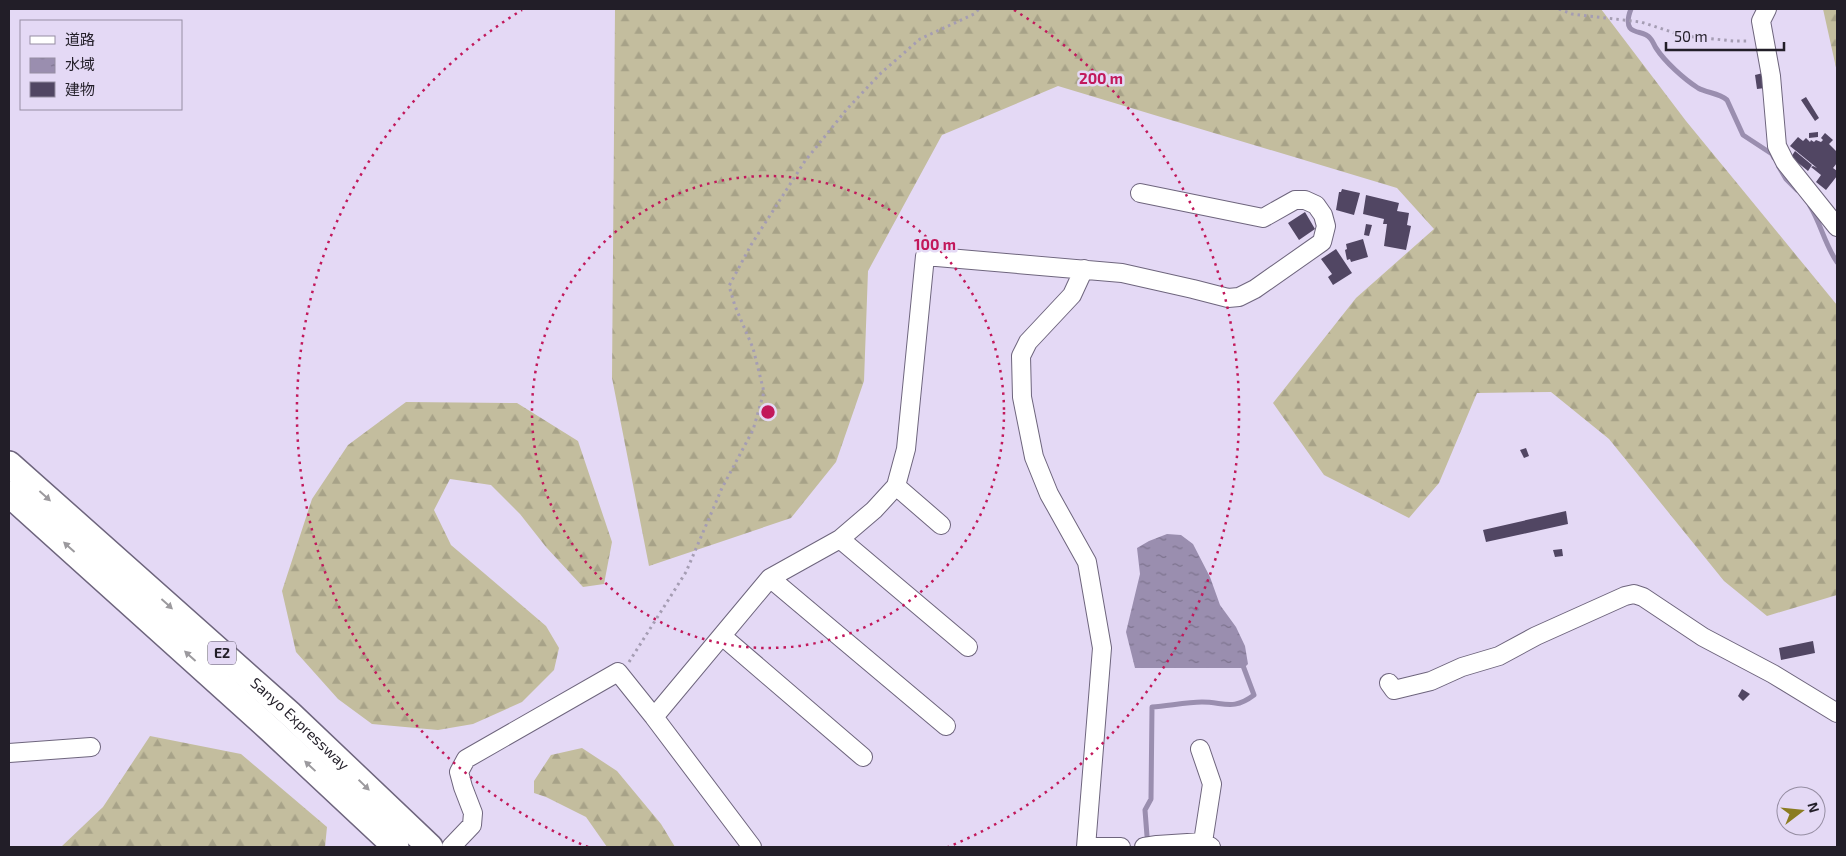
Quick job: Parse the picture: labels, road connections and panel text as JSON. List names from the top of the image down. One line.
{"streets":{"highway":["E2","Sanyo Expressway"]},"legend":["道路","水域","建物"],"scale_bar":"50 m","north":"right","rings":["200 m","100 m"]}
